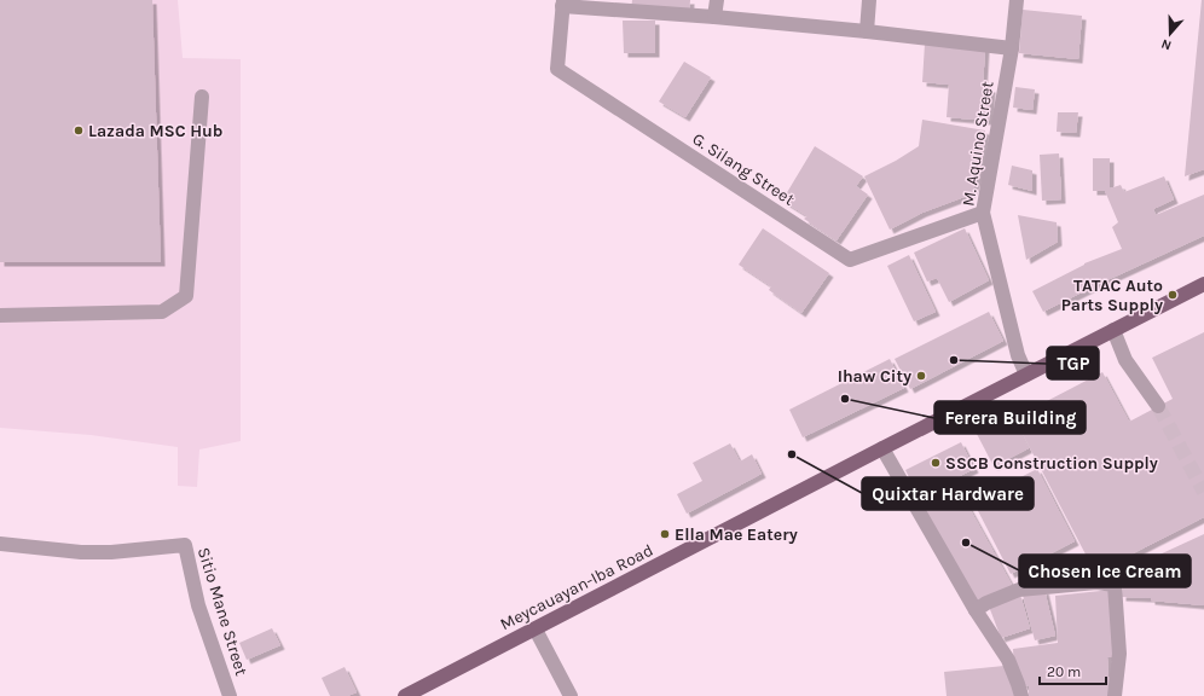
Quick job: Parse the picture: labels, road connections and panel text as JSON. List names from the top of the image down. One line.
{"streets":{"main road":["Meycauayan-Iba Road"],"street":["M. Aquino Street","G. Silang Street","Sitio Mane Street"]},"crossings":[["M. Aquino Street","G. Silang Street"],["M. Aquino Street","Meycauayan-Iba Road"]],"places":["Lazada MSC Hub","TATAC Auto Parts Supply","TGP","Ihaw City","Ferera Building","Quixtar Hardware","SSCB Construction Supply","Ella Mae Eatery","Chosen Ice Cream"],"scale_bar":"20 m","north":"bottom"}
